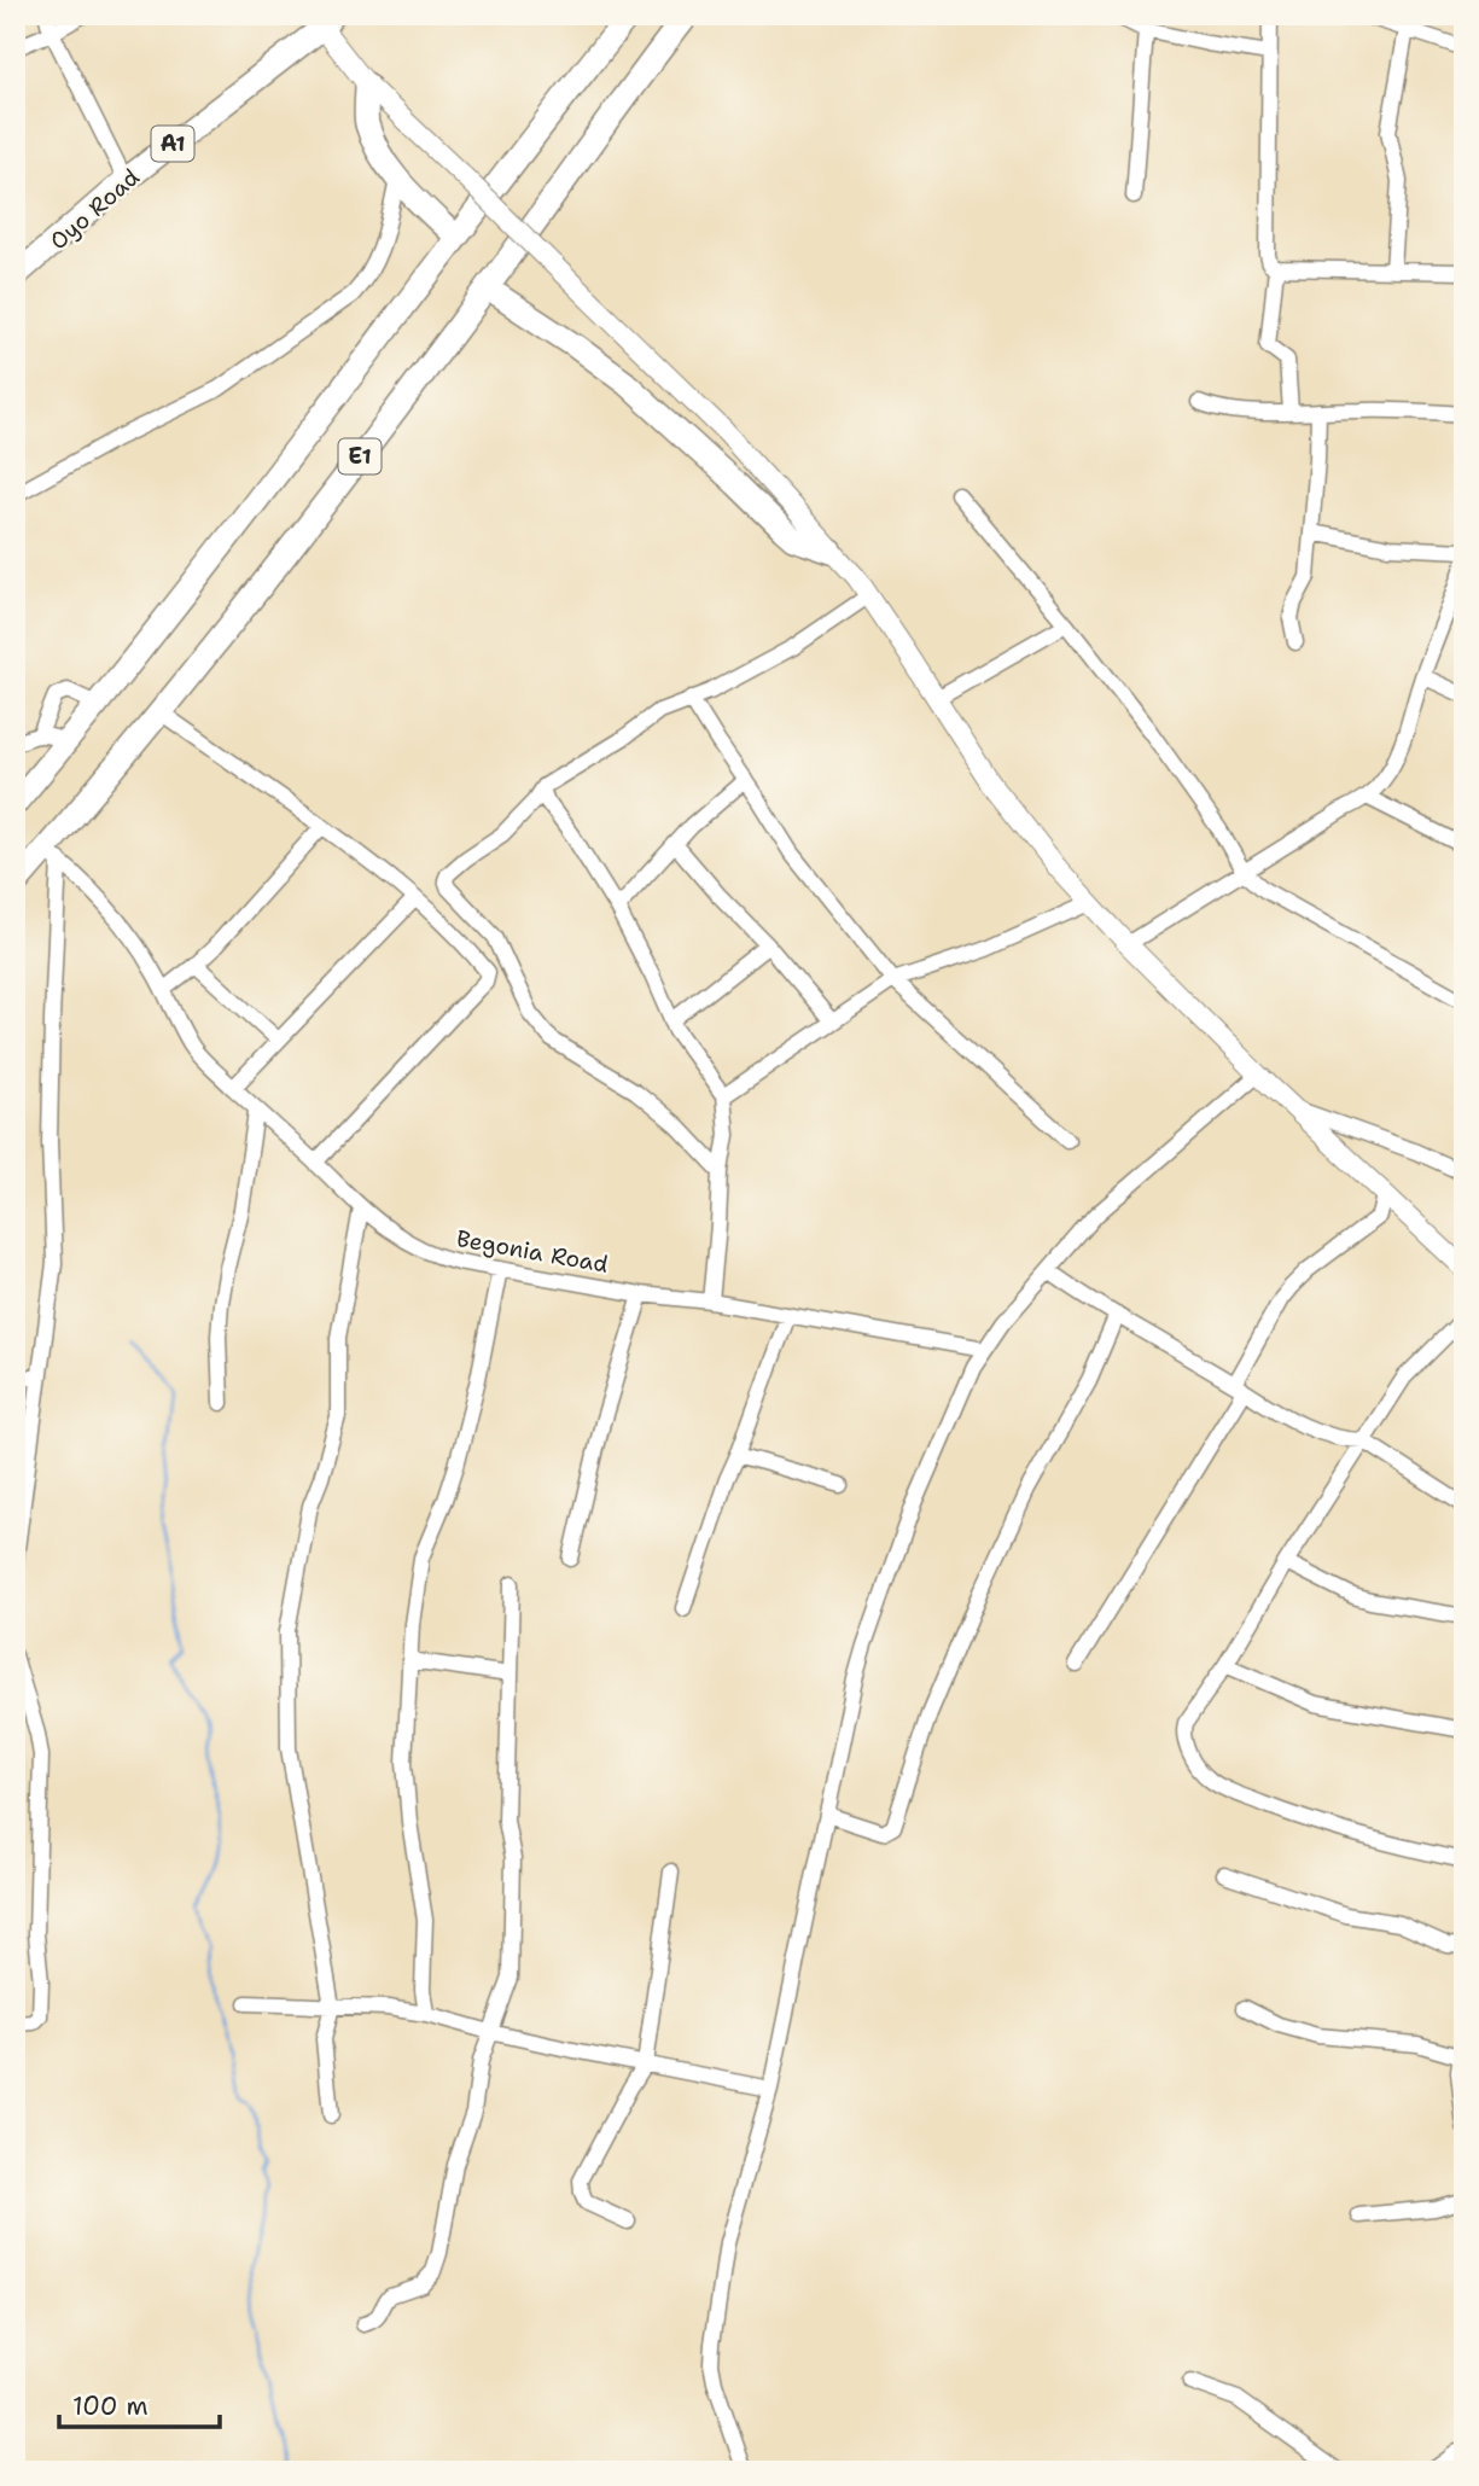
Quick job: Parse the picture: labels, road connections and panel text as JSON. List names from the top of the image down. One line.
{"streets":{"highway":["A1","Oyo Road","E1"],"street":["Begonia Road"]},"crossings":[["E1","Begonia Road"]],"scale_bar":"100 m"}
